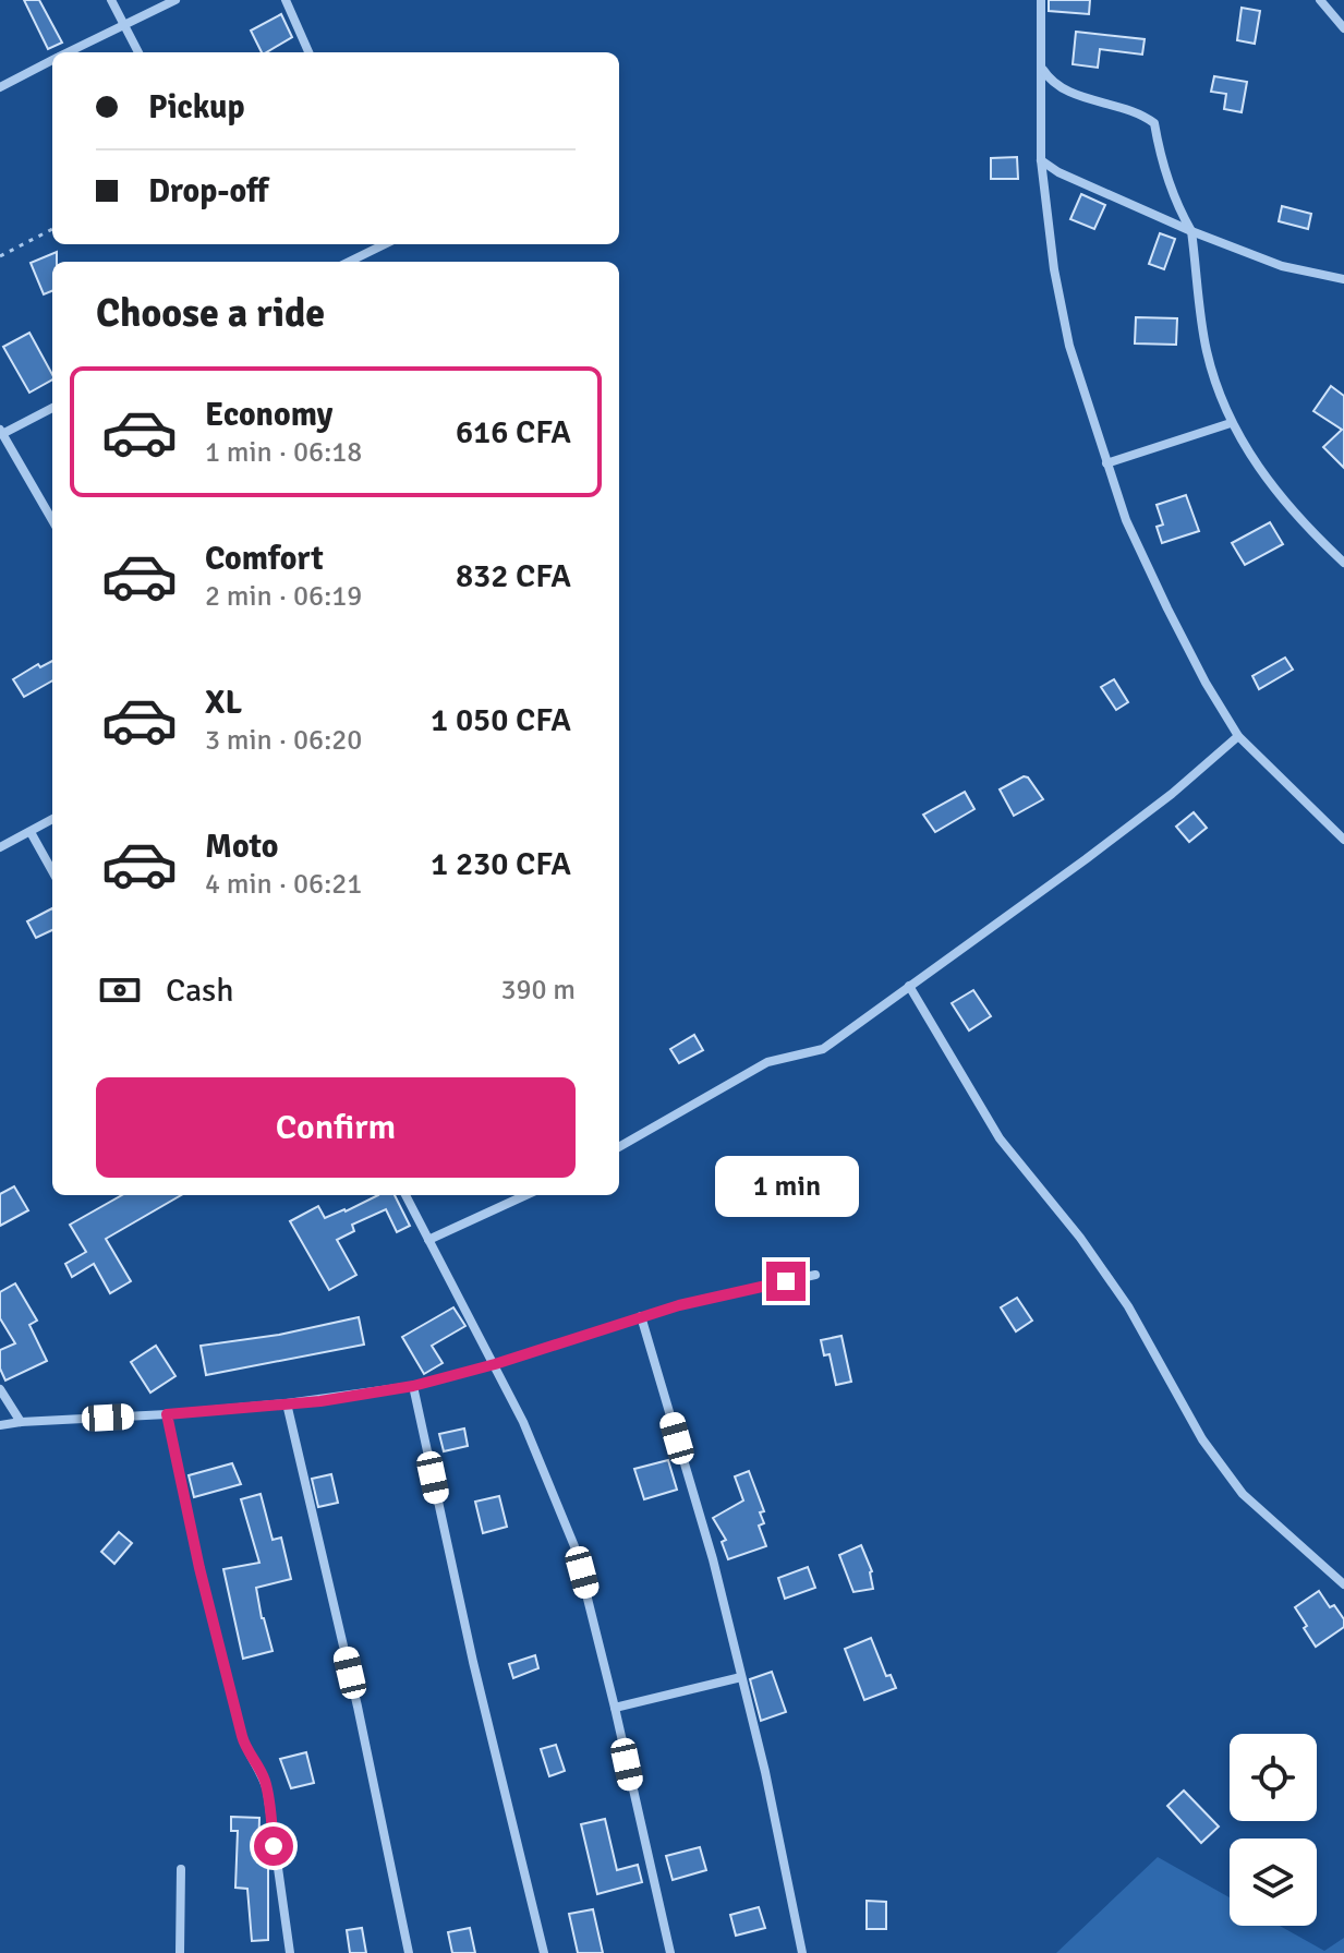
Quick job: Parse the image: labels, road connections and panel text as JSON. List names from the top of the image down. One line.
{"page":{"banner":["Pickup","Drop-off"],"heading":"Choose a ride","list":[{"name":"Economy","note":"1 min · 06:18","value":"616 CFA"},{"name":"Comfort","note":"2 min · 06:19","value":"832 CFA"},{"name":"XL","note":"3 min · 06:20","value":"1 050 CFA"},{"name":"Moto","note":"4 min · 06:21","value":"1 230 CFA"}],"pay":["Cash","390 m"],"buttons":"Confirm","bubble":"1 min"}}
